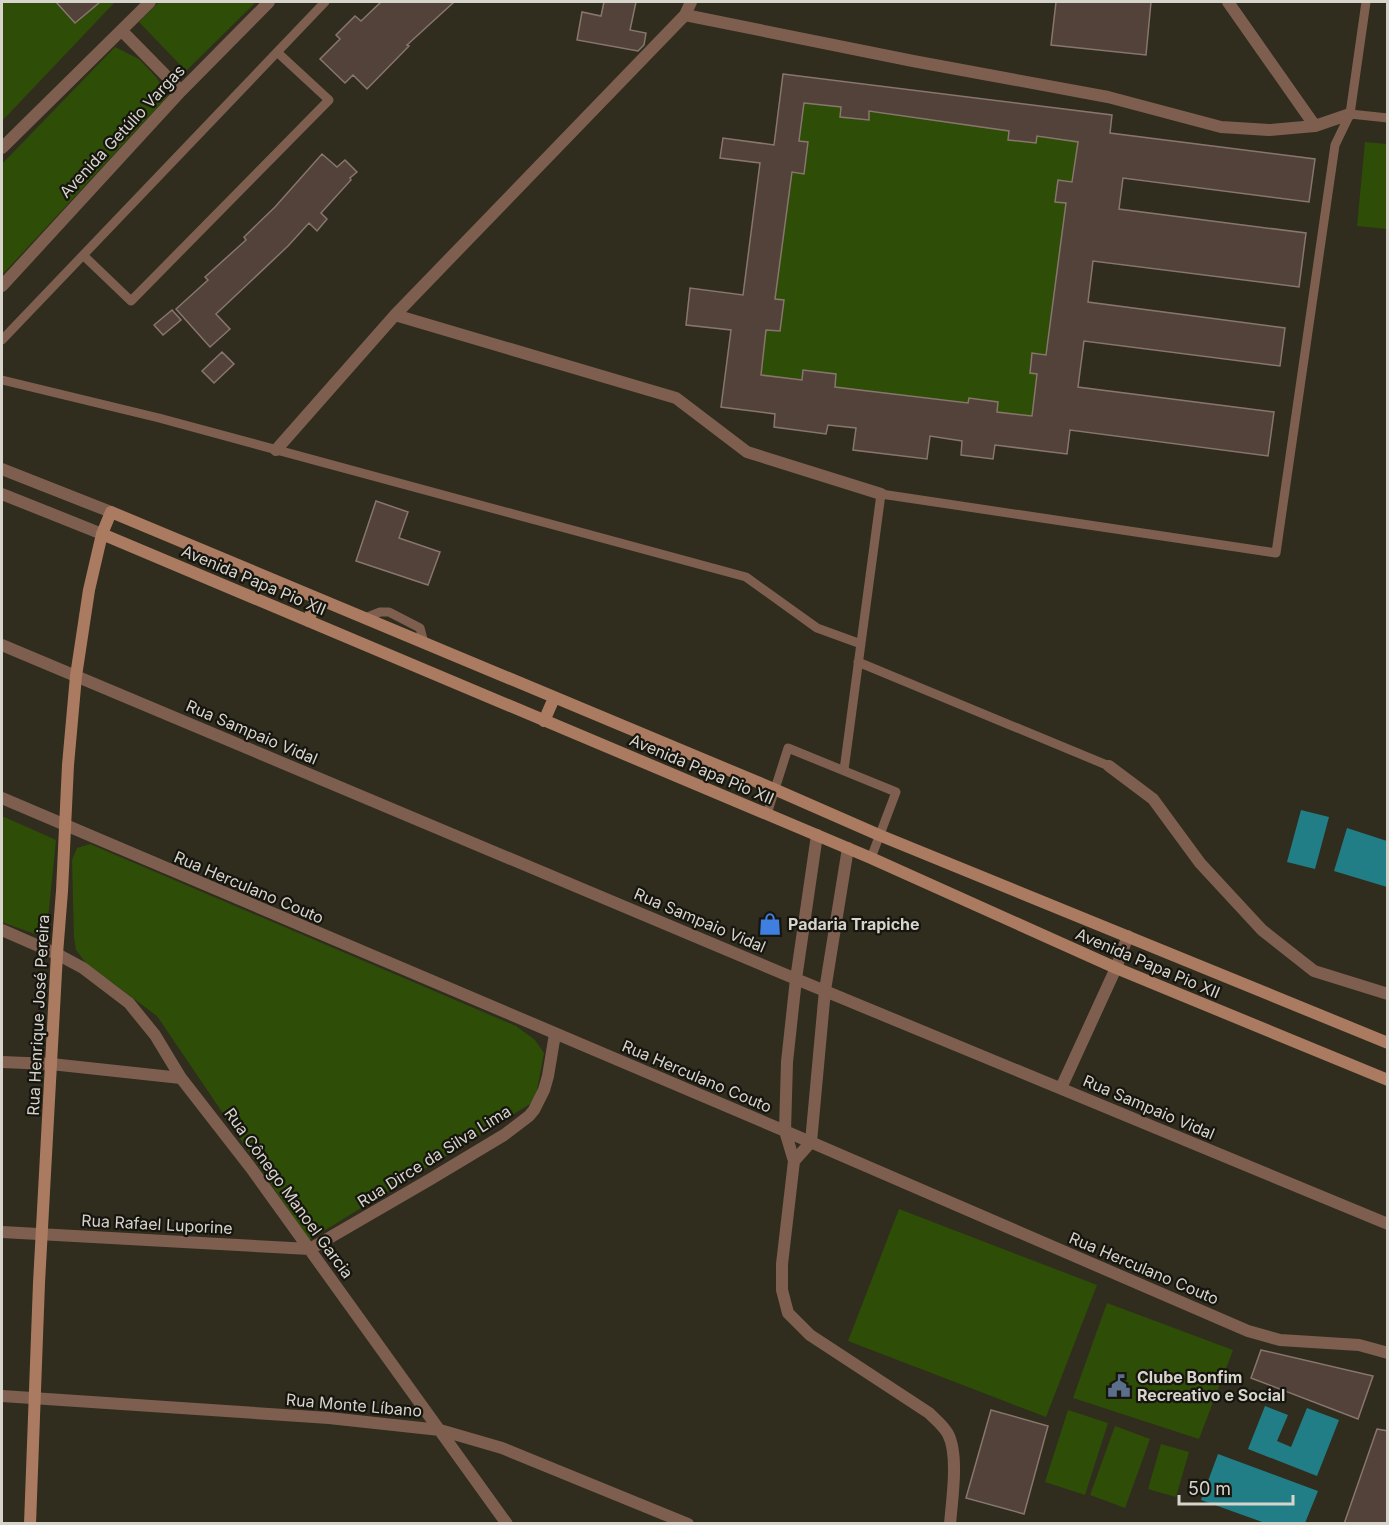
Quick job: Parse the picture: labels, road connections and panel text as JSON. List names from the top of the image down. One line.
{"streets":{"street":["Avenida Getúlio Vargas","Avenida Papa Pio XII","Rua Sampaio Vidal","Rua Herculano Couto","Rua Henrique José Pereira","Rua Dirce da Silva Lima","Rua Cônego Manoel Garcia","Rua Rafael Luporine","Rua Monte Líbano"]},"crossings":[["Avenida Papa Pio XII","Rua Henrique José Pereira"],["Rua Sampaio Vidal","Rua Henrique José Pereira"],["Rua Herculano Couto","Rua Henrique José Pereira"],["Rua Herculano Couto","Rua Dirce da Silva Lima"],["Rua Henrique José Pereira","Rua Cônego Manoel Garcia"],["Rua Henrique José Pereira","Rua Rafael Luporine"],["Rua Henrique José Pereira","Rua Monte Líbano"],["Rua Dirce da Silva Lima","Rua Cônego Manoel Garcia"],["Rua Dirce da Silva Lima","Rua Rafael Luporine"],["Rua Cônego Manoel Garcia","Rua Rafael Luporine"],["Rua Cônego Manoel Garcia","Rua Monte Líbano"]],"places":{"shop":["Padaria Trapiche"],"public building":["Clube Bonfim Recreativo e Social"]},"scale_bar":"50 m"}
